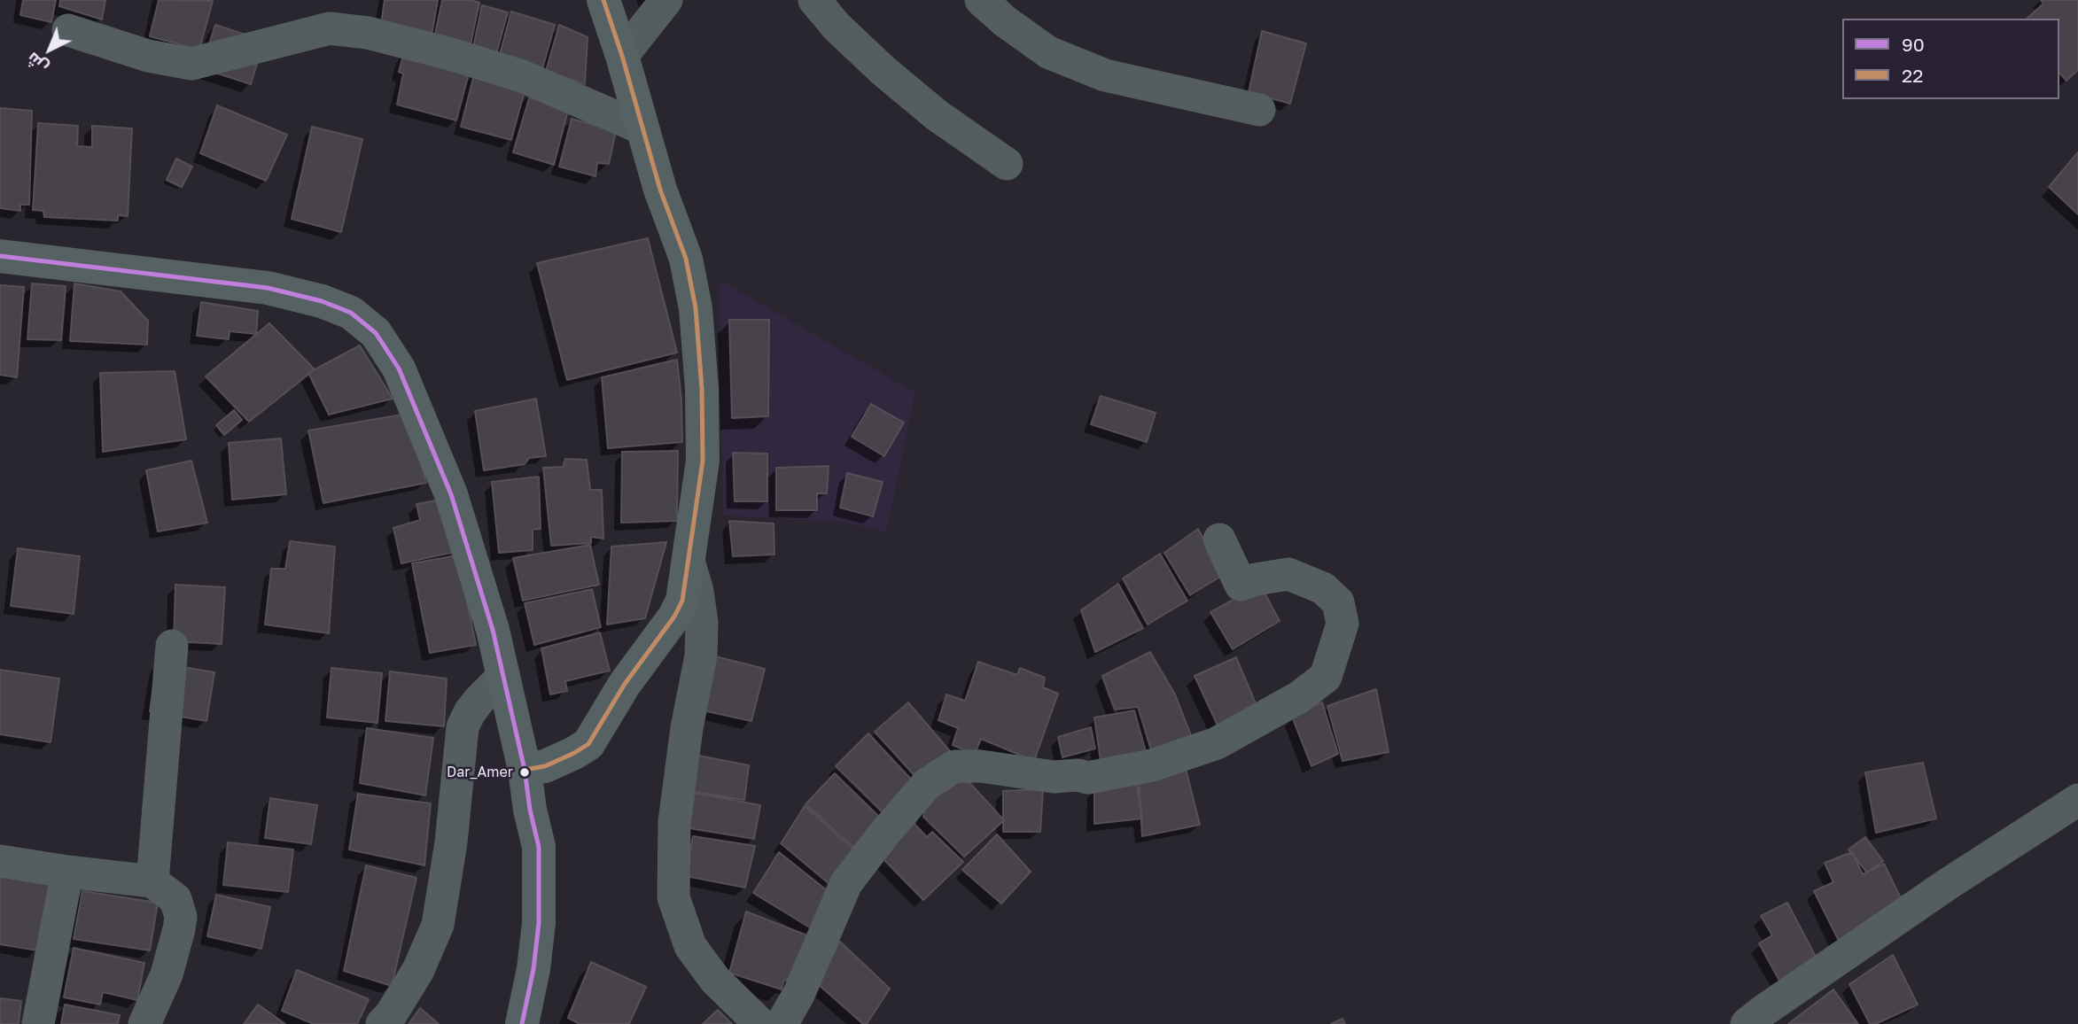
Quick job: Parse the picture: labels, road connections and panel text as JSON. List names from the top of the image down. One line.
{"places":["Dar_Amer"],"lines":["transit line 22","transit line 90"],"legend":["90","22"],"north":"bottom left"}
